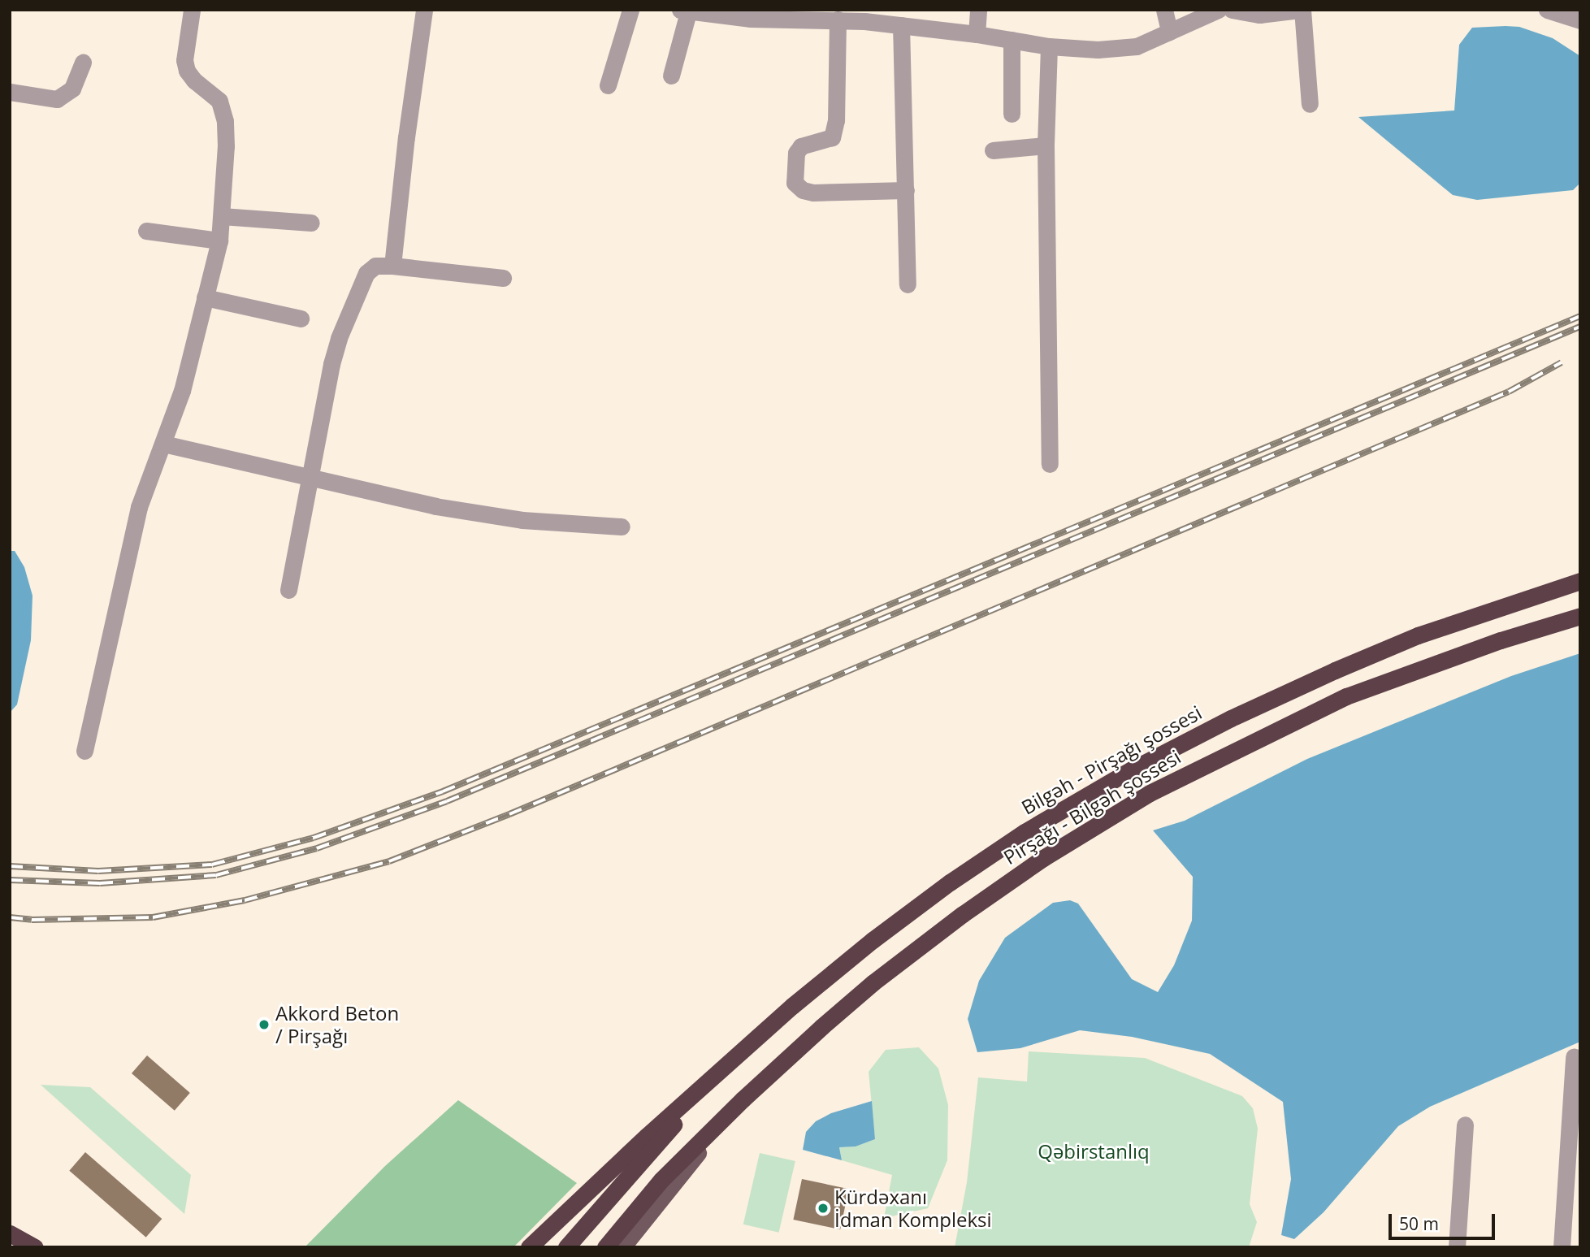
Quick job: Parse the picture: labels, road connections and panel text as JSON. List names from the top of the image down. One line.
{"streets":{"highway":["Bilgəh - Pirşağı şossesi","Pirşağı - Bilgəh şossesi"]},"parks":["Qəbirstanlıq"],"places":["Akkord Beton / Pirşağı","Kürdəxanı İdman Kompleksi"],"scale_bar":"50 m"}
